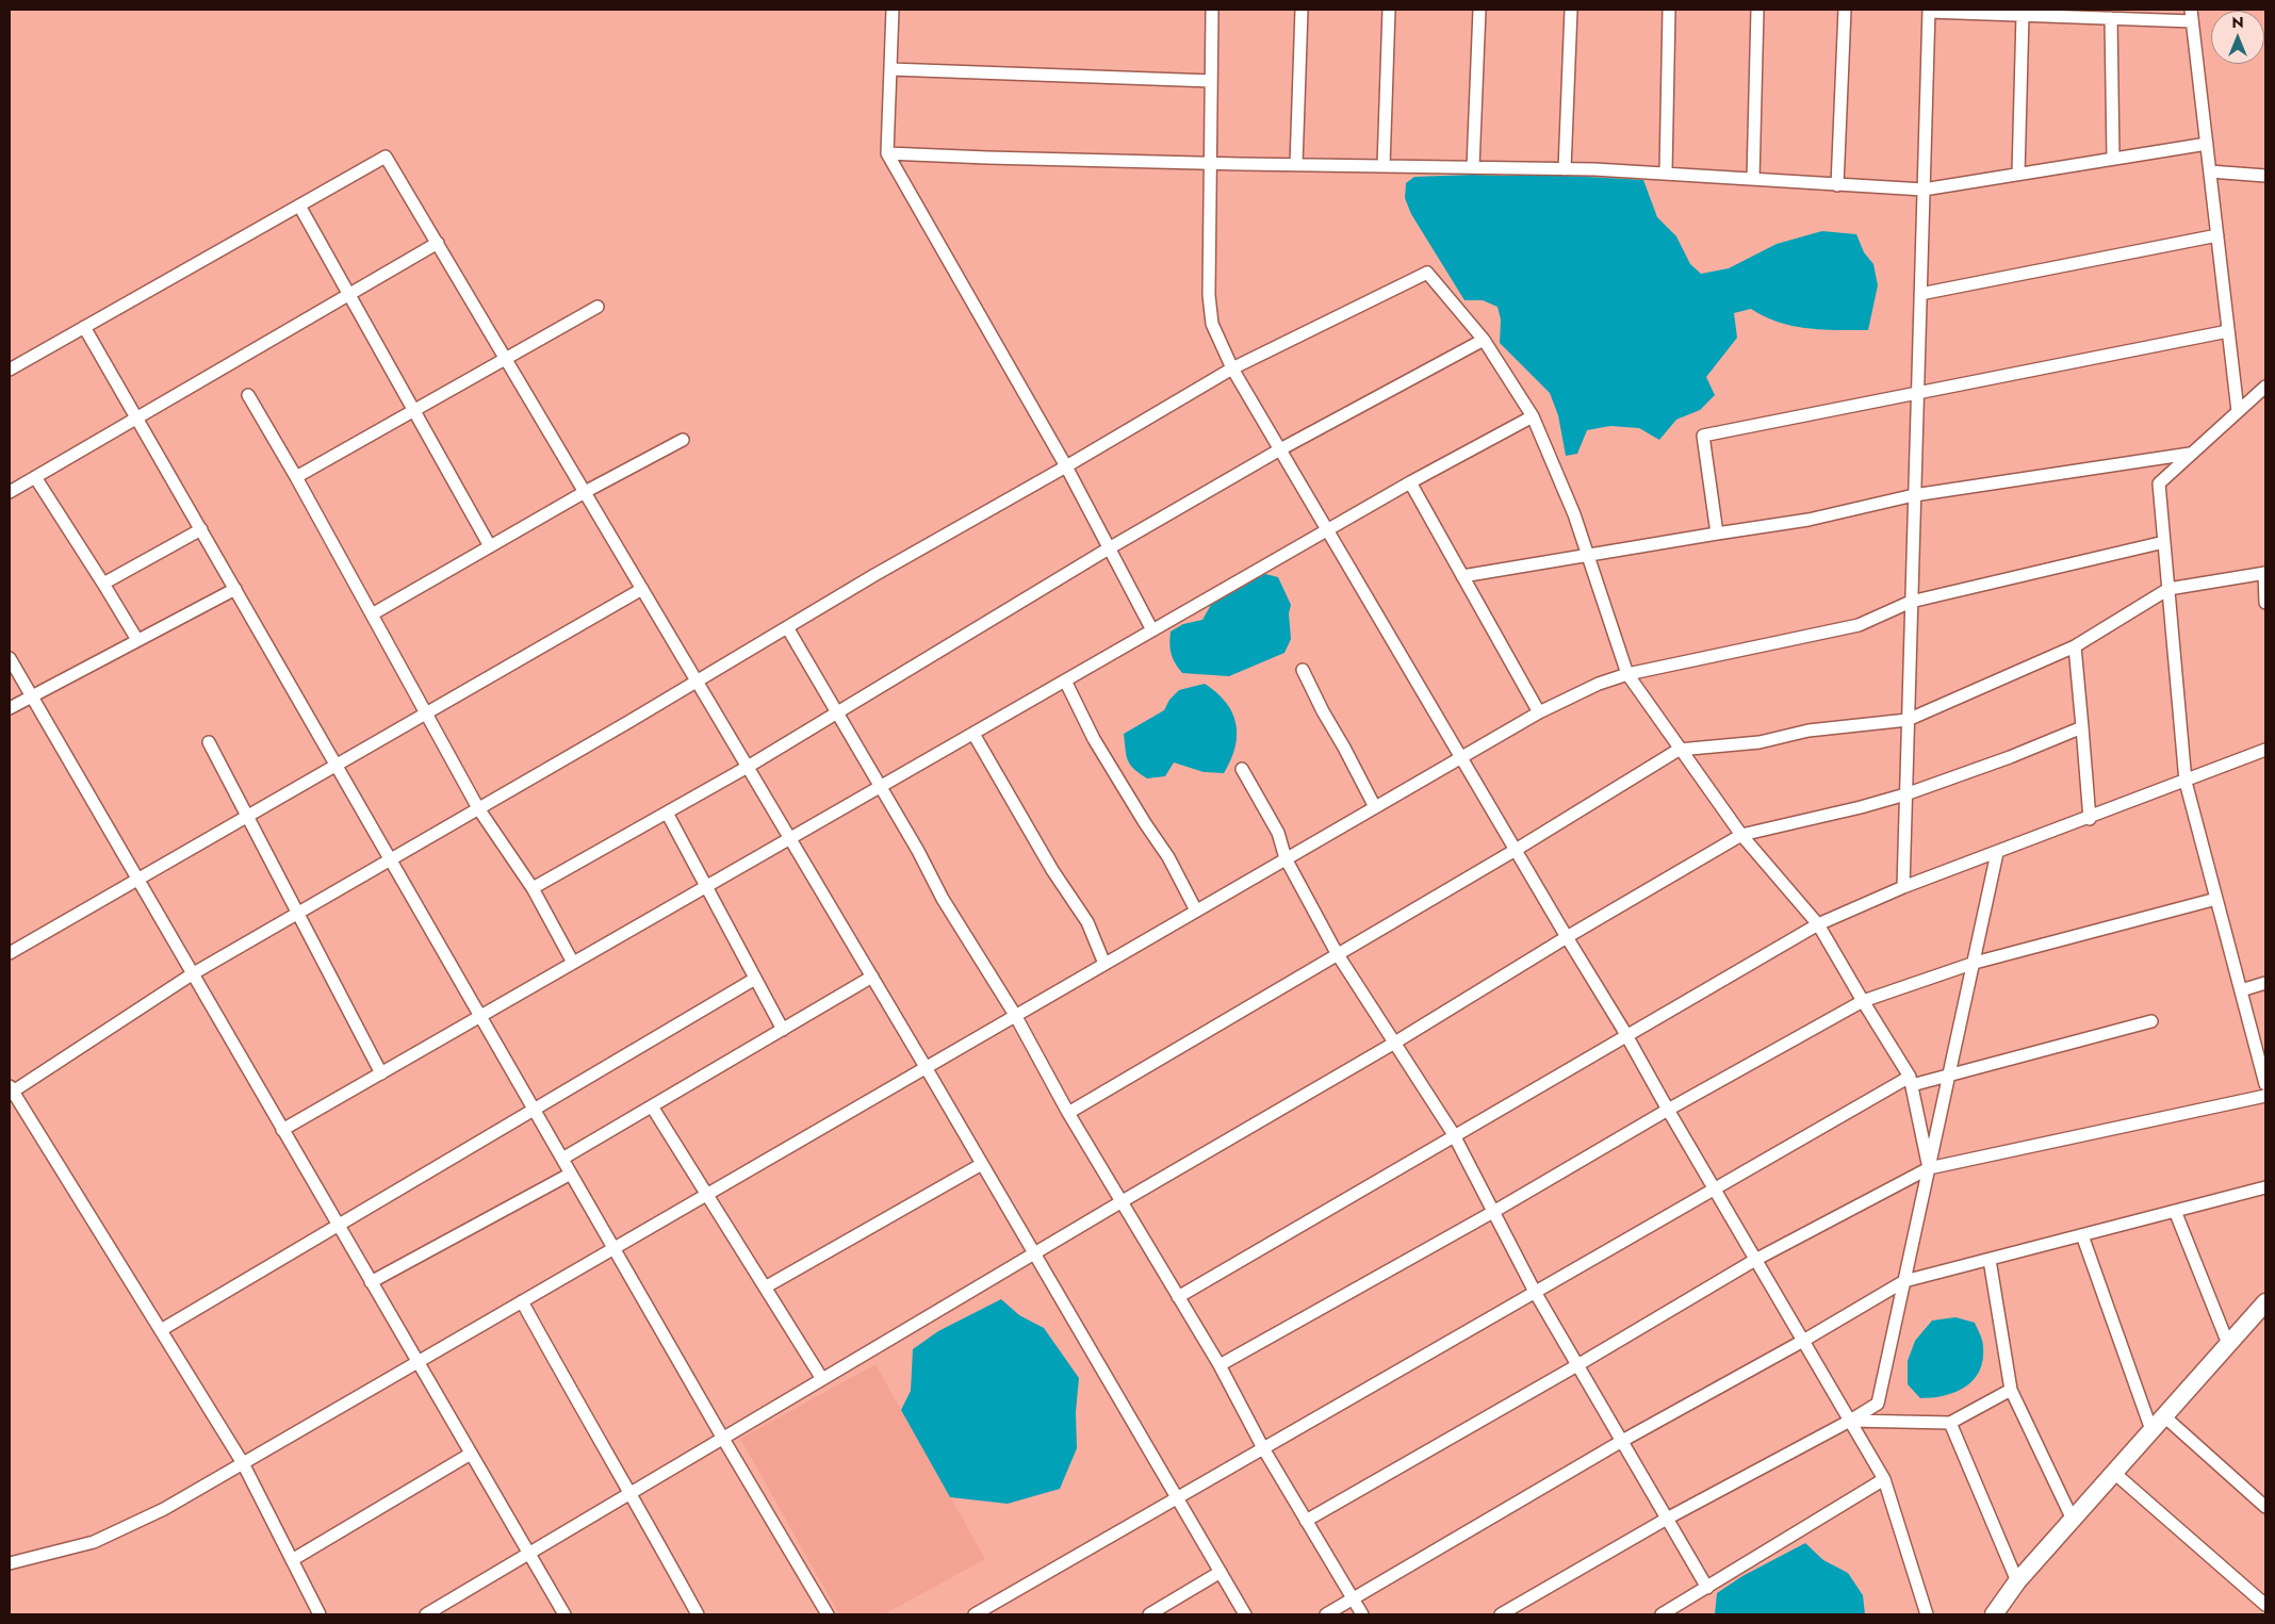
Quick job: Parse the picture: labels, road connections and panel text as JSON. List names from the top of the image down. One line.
{"north":"top"}
